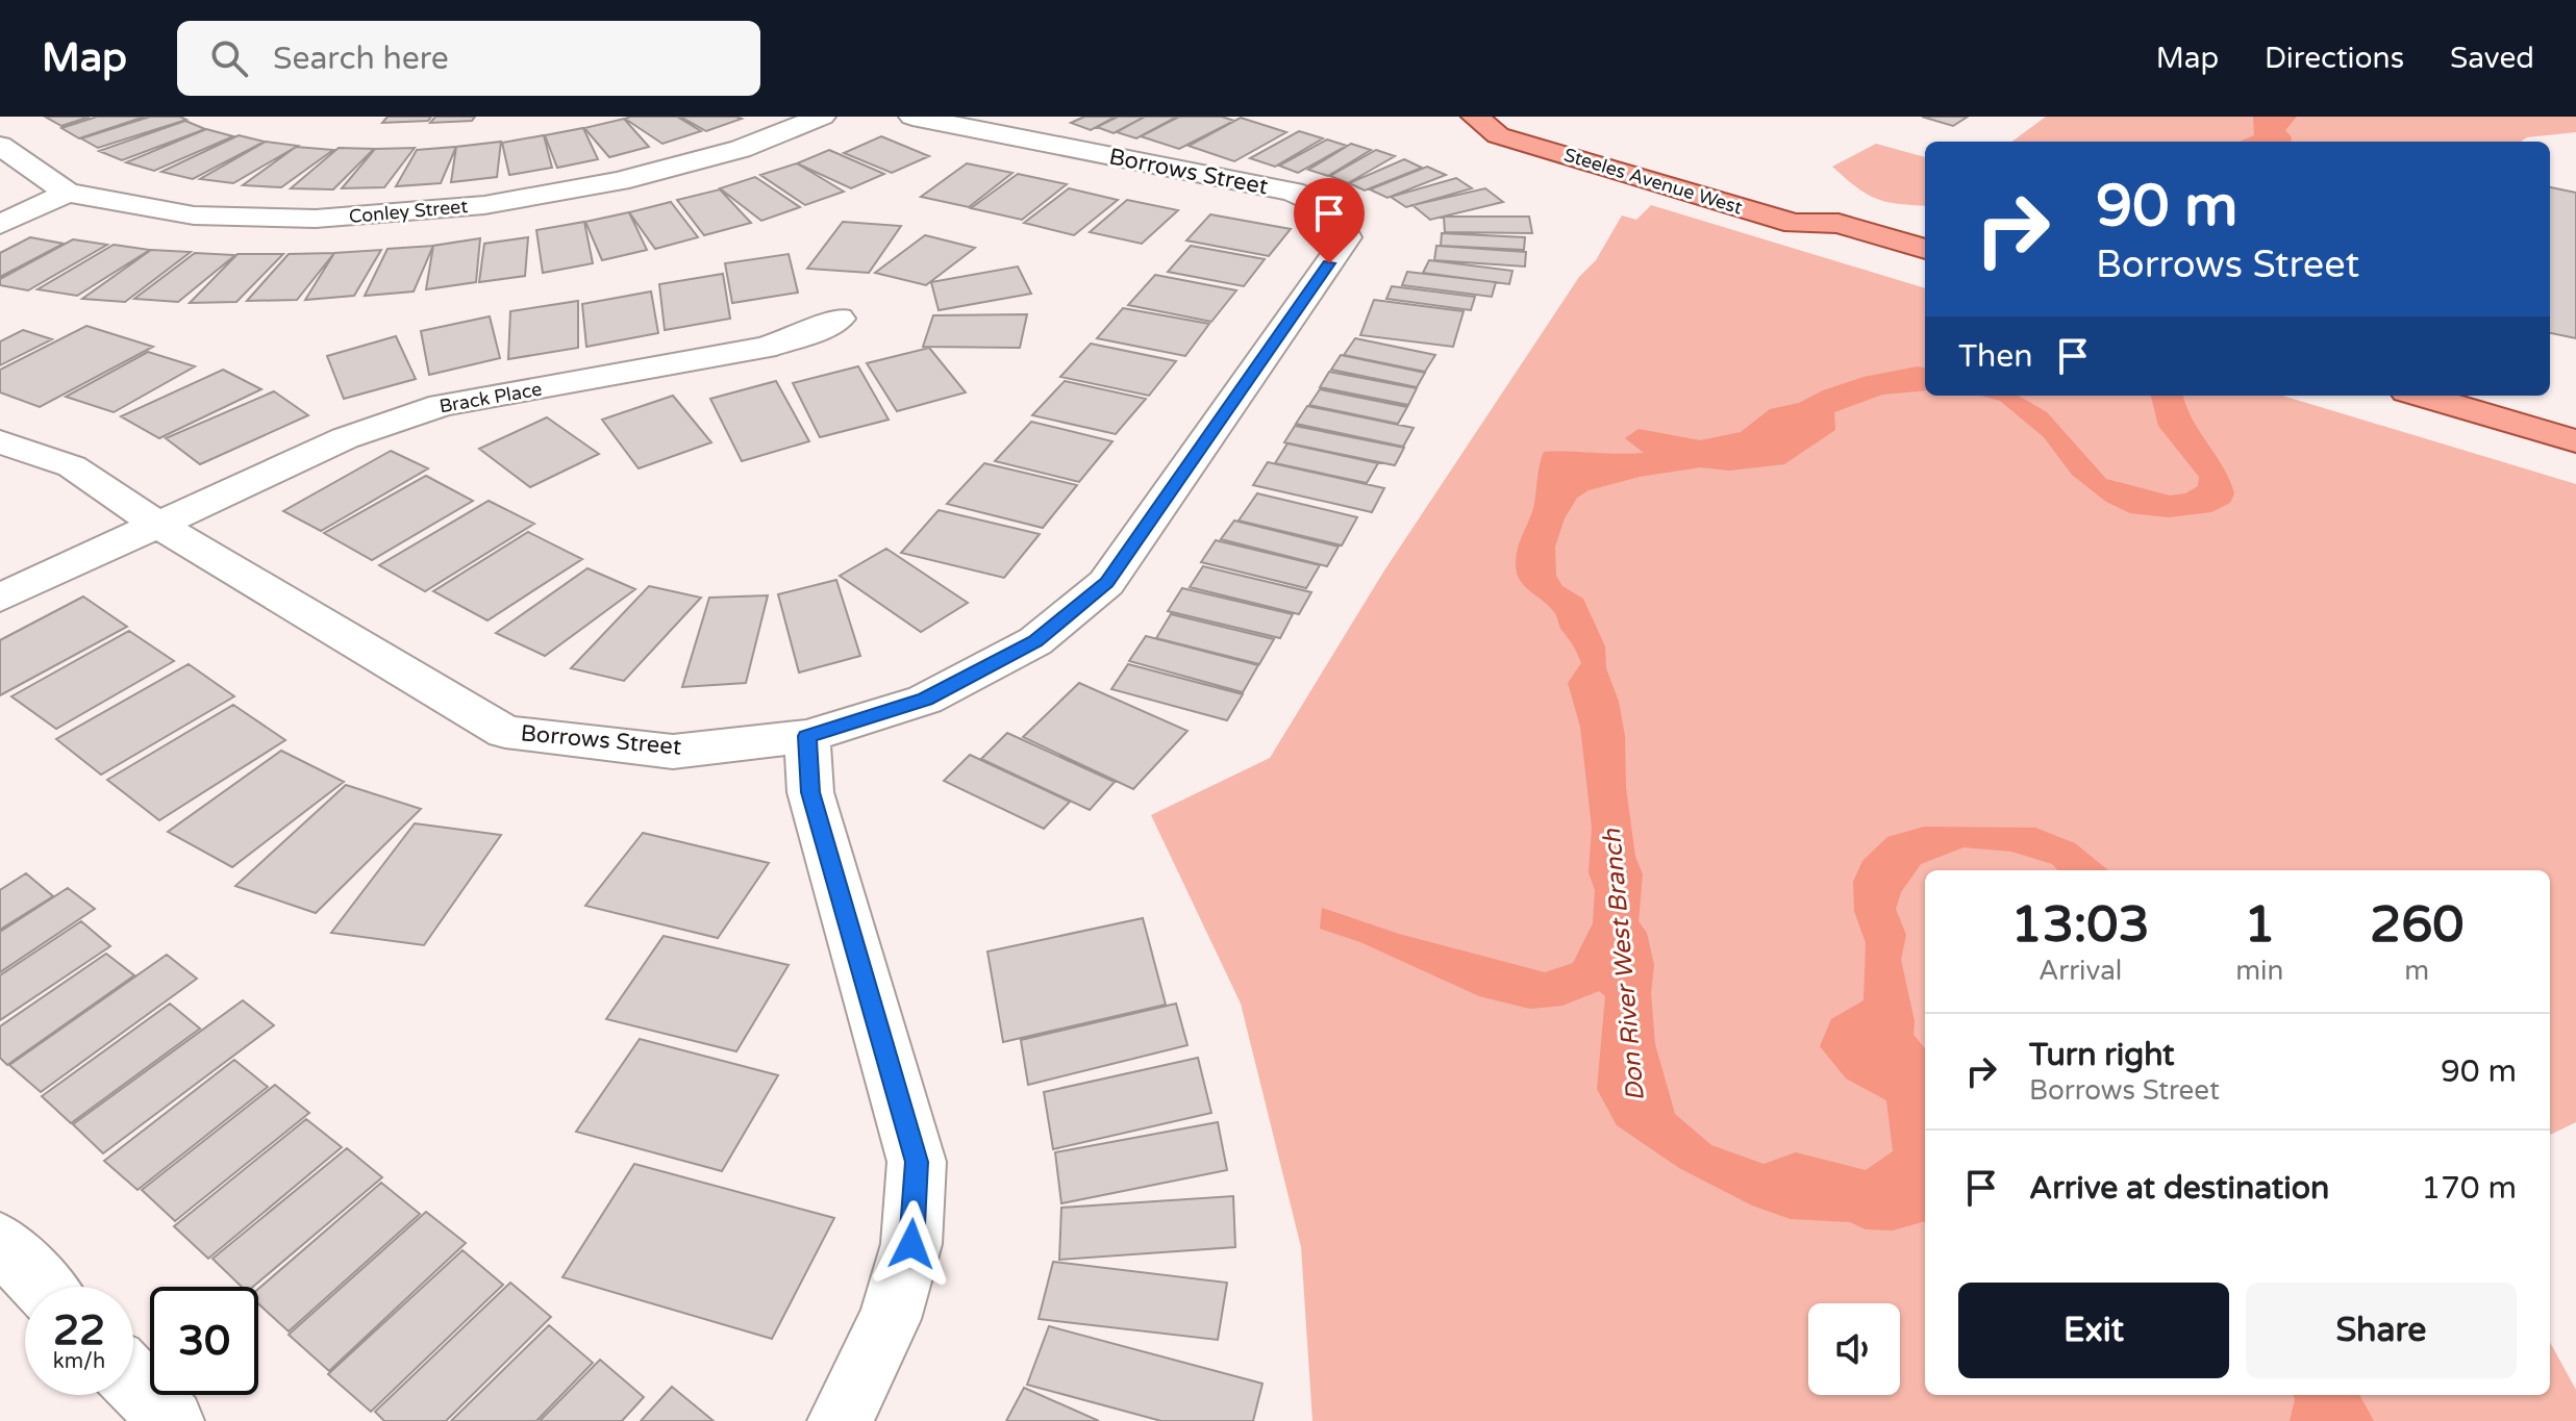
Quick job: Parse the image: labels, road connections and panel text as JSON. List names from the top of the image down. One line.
{"streets":{"main road":["Steeles Avenue West"],"street":["Borrows Street","Conley Street","Brack Place"]},"crossings":[["Borrows Street","Brack Place"]],"water":["Don River West Branch"],"page":{"header":"Map","search":"Search here","nav":["Map","Directions","Saved"],"turn":["90 m","Borrows Street"],"then":"Then","eta":["13:03","Arrival","1","min","260","m"],"list":[{"name":"Turn right","note":"Borrows Street","value":"90 m"},{"name":"Arrive at destination","value":"170 m"}],"buttons":["Exit","Share"],"speed":"22 km/h","limit":"30"}}
